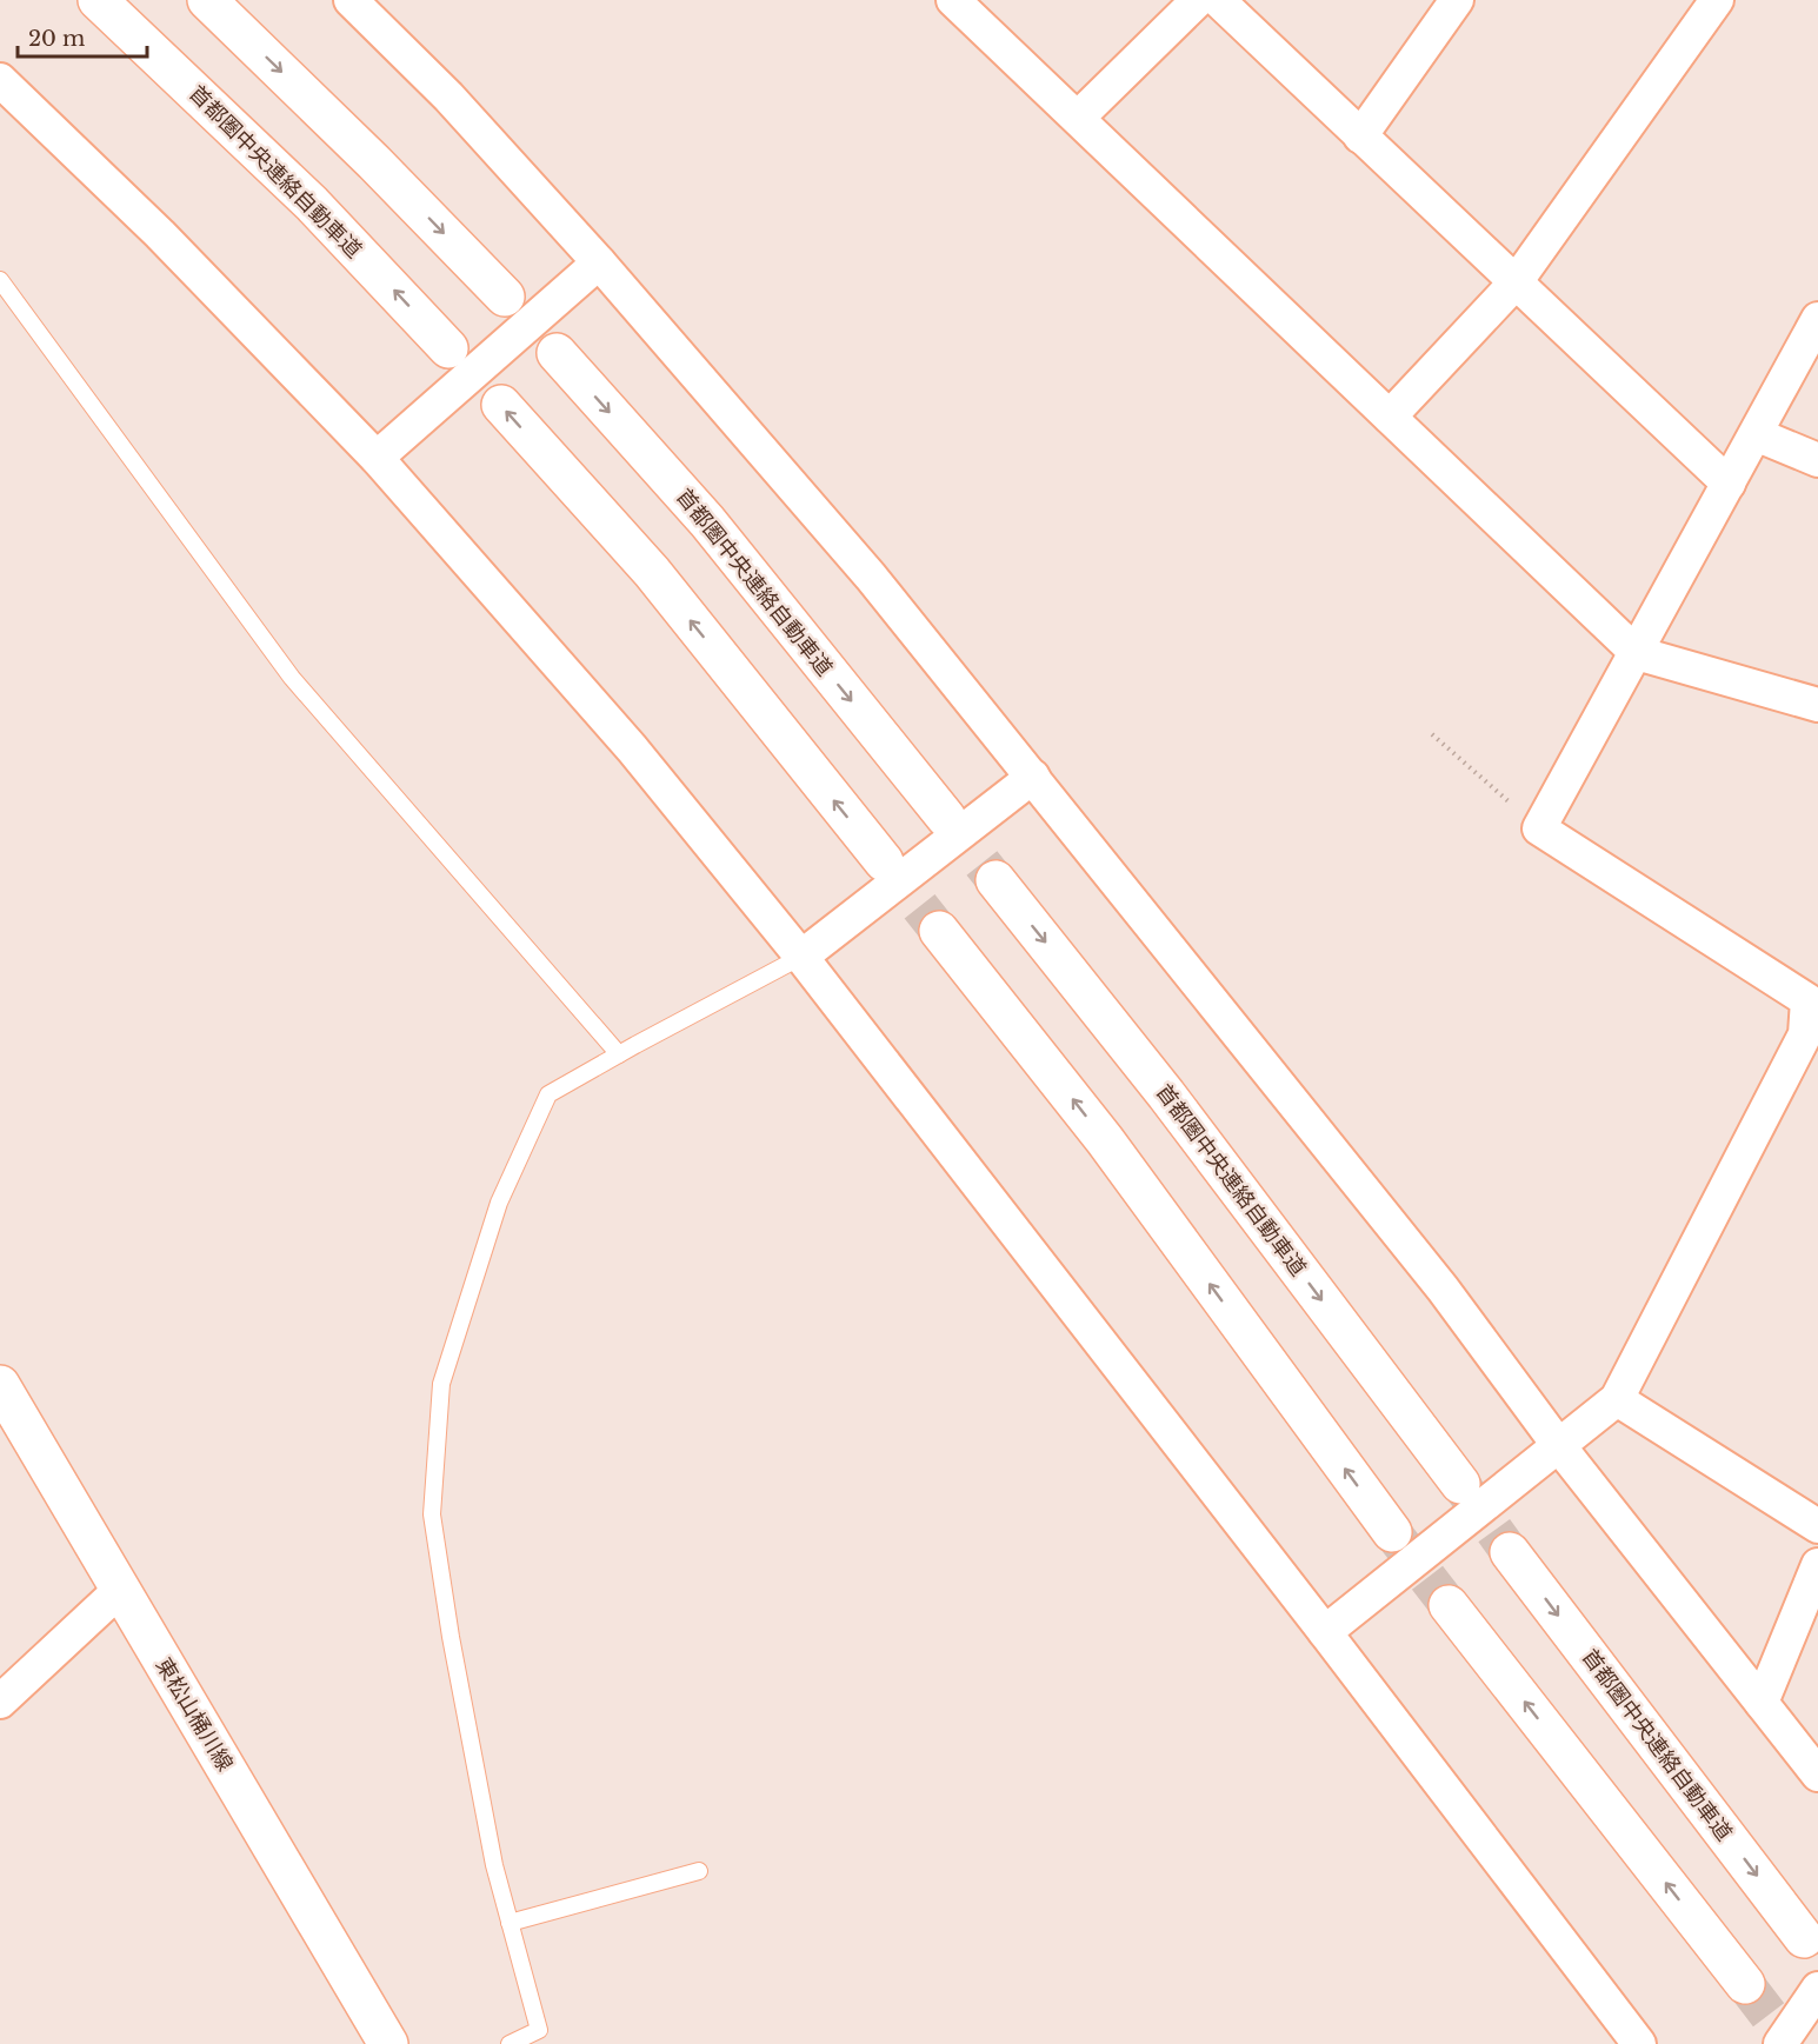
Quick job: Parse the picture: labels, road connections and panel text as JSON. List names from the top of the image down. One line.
{"streets":{"main road":["首都圏中央連絡自動車道","東松山桶川線"]},"scale_bar":"20 m"}
